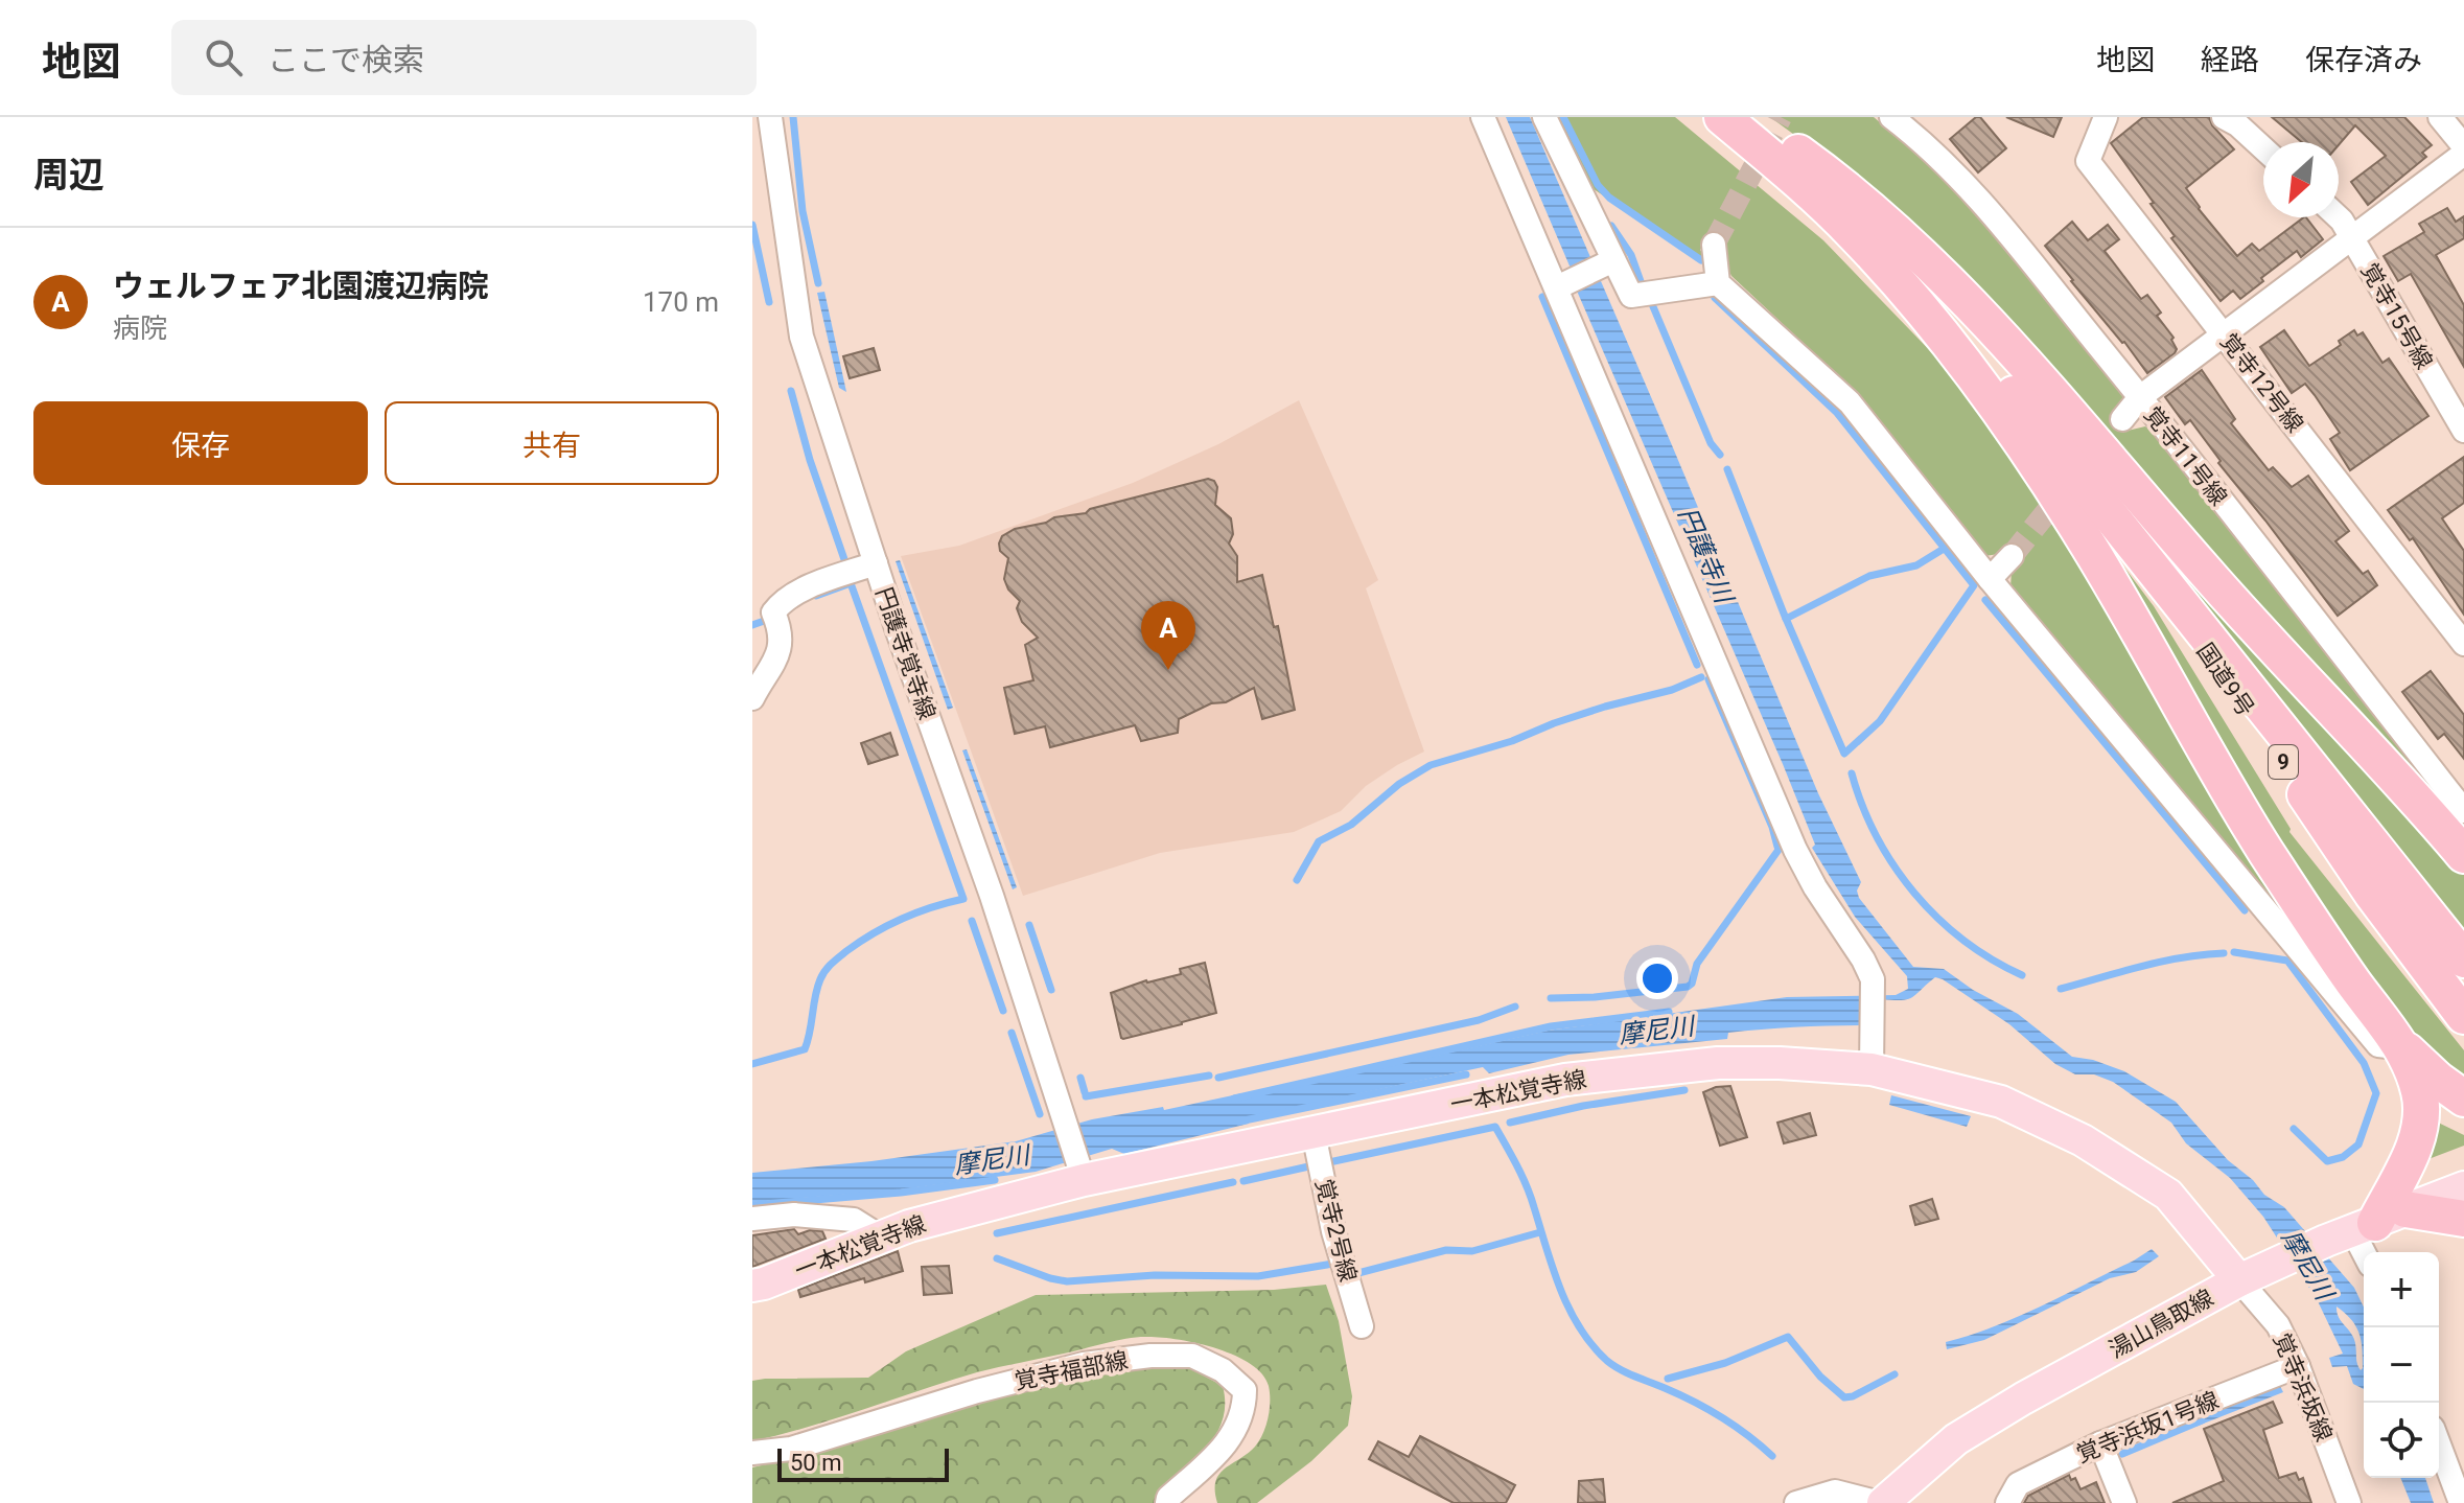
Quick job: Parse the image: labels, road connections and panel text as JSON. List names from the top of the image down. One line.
{"streets":{"highway":["国道9号","9"],"main road":["一本松覚寺線","湯山鳥取線"],"street":["覚寺15号線","覚寺12号線","覚寺11号線","円護寺覚寺線","覚寺2号線","覚寺福部線","覚寺浜坂線","覚寺浜坂1号線"]},"crossings":[["円護寺覚寺線","一本松覚寺線"],["一本松覚寺線","覚寺2号線"],["一本松覚寺線","湯山鳥取線"],["一本松覚寺線","覚寺浜坂線"],["湯山鳥取線","覚寺浜坂線"],["覚寺浜坂線","覚寺浜坂1号線"]],"water":["円護寺川","摩尼川"],"scale_bar":"50 m","north":"bottom left","page":{"header":"地図","search":"ここで検索","nav":["地図","経路","保存済み"],"heading":"周辺","list":[{"mark":"A","name":"ウェルフェア北園渡辺病院","note":"病院","value":"170 m"}],"buttons":["保存","共有"],"pins":"A","map_buttons":["+","−"],"scale":"50 m"}}
